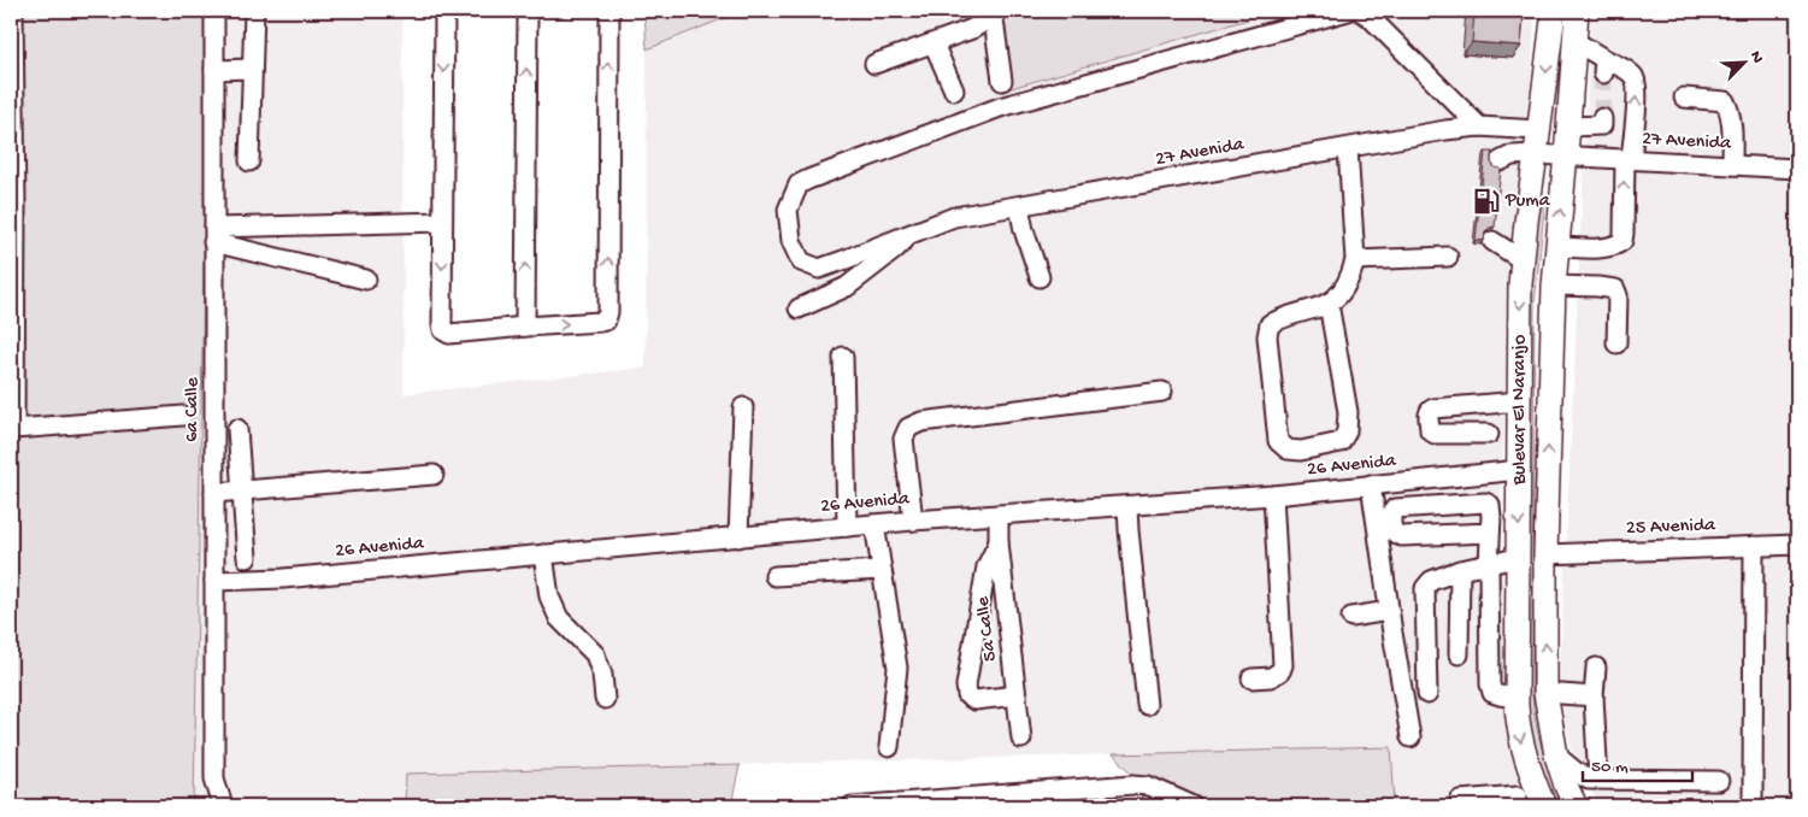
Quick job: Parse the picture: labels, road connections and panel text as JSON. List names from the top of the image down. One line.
{"streets":{"main road":["Bulevar El Naranjo"],"street":["27 Avenida","6a Calle","26 Avenida","25 Avenida","5a Calle"]},"crossings":[["27 Avenida","Bulevar El Naranjo"],["6a Calle","26 Avenida"],["Bulevar El Naranjo","26 Avenida"],["Bulevar El Naranjo","25 Avenida"],["26 Avenida","5a Calle"]],"places":{"fuel station":["Puma"]},"scale_bar":"50 m","north":"top right"}
